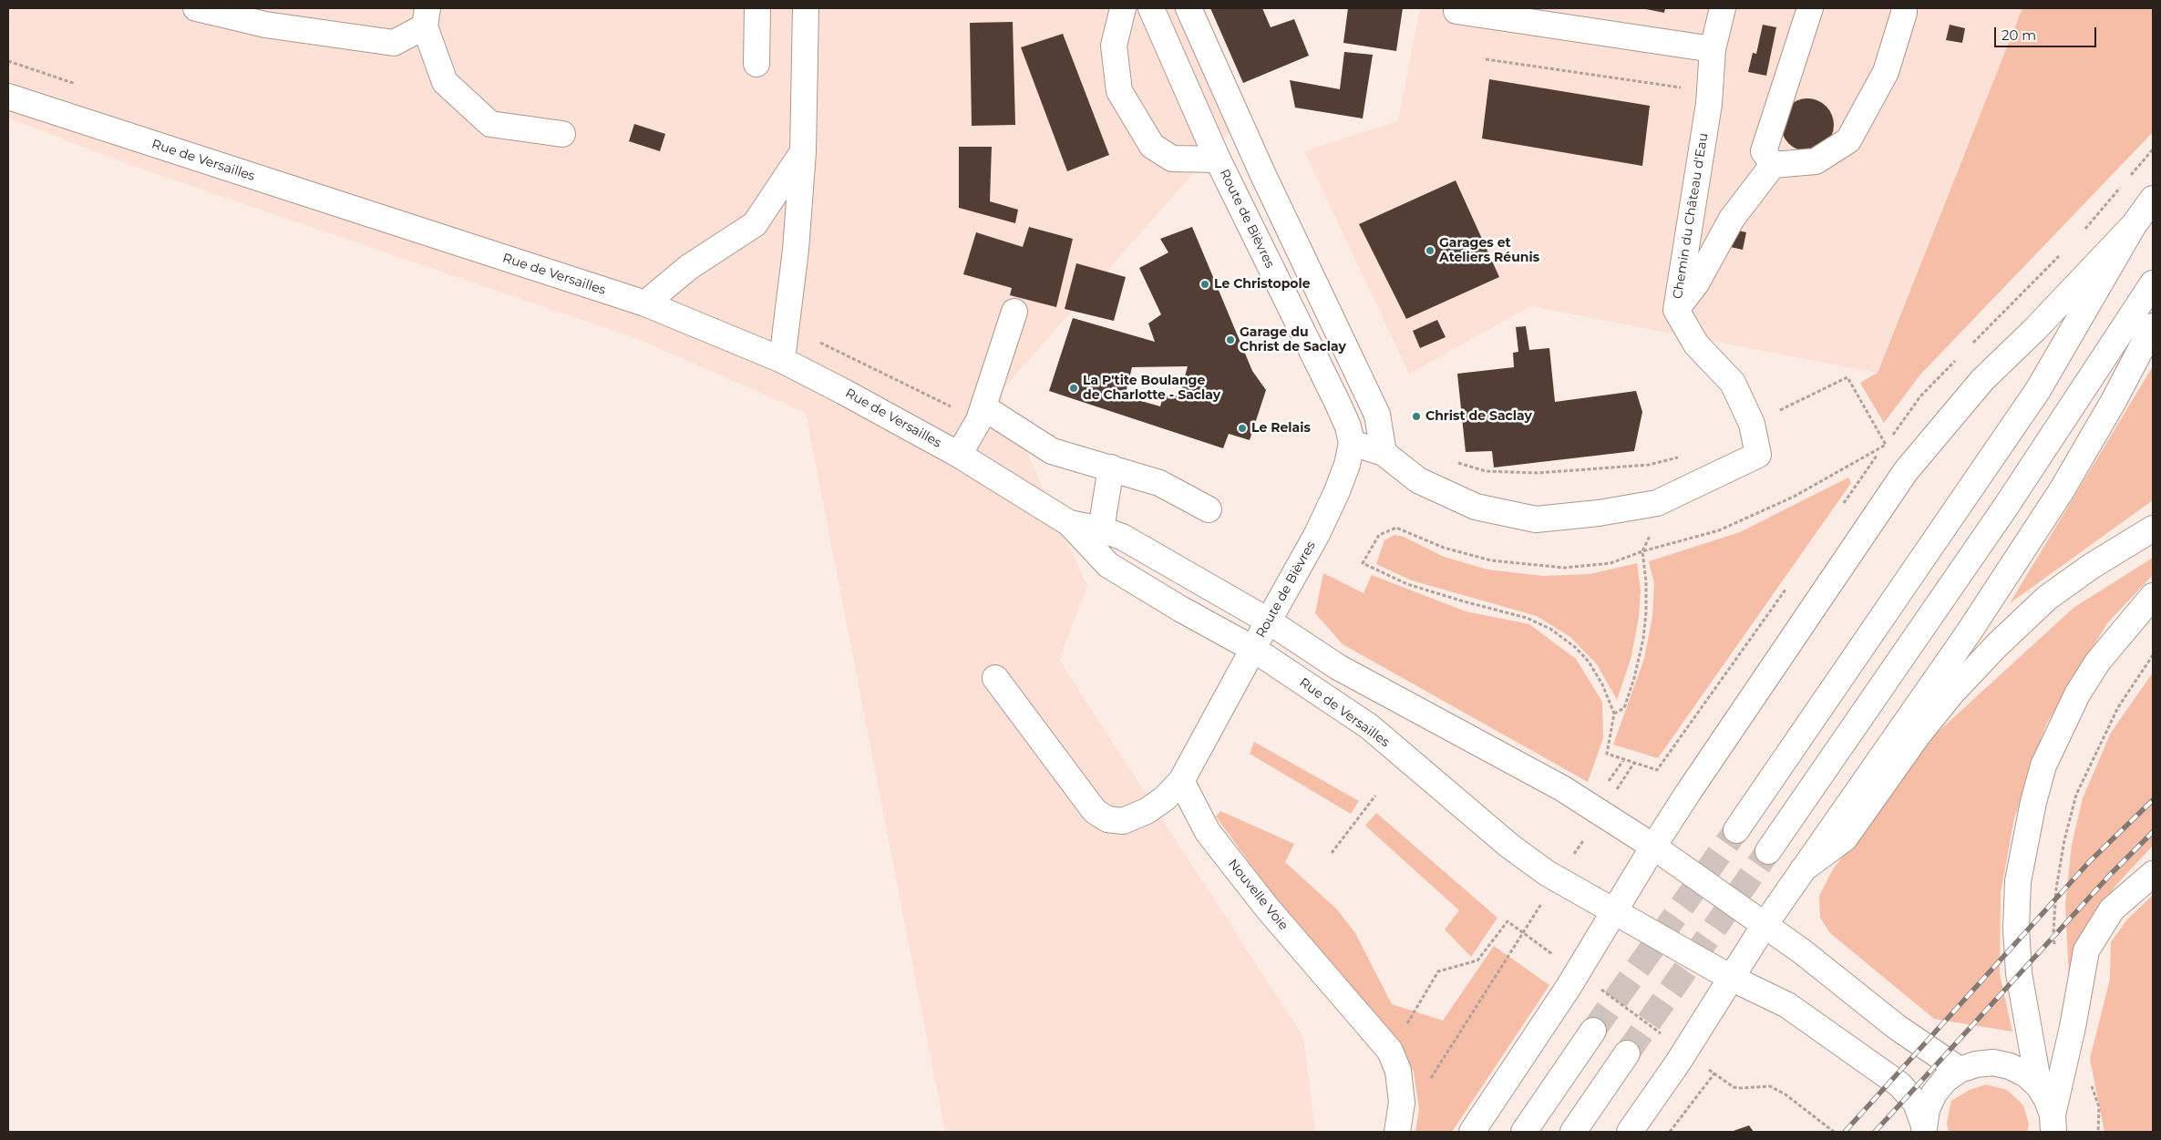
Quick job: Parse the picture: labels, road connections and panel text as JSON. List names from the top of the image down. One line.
{"streets":{"main road":["Rue de Versailles","Chemin du Château d'Eau","Route de Bièvres","Nouvelle Voie"]},"crossings":[["Rue de Versailles","Route de Bièvres"]],"places":["Garages et Ateliers Réunis","Le Christopole","Garage du Christ de Saclay","La P'tite Boulange de Charlotte - Saclay","Christ de Saclay","Le Relais"],"scale_bar":"20 m"}
